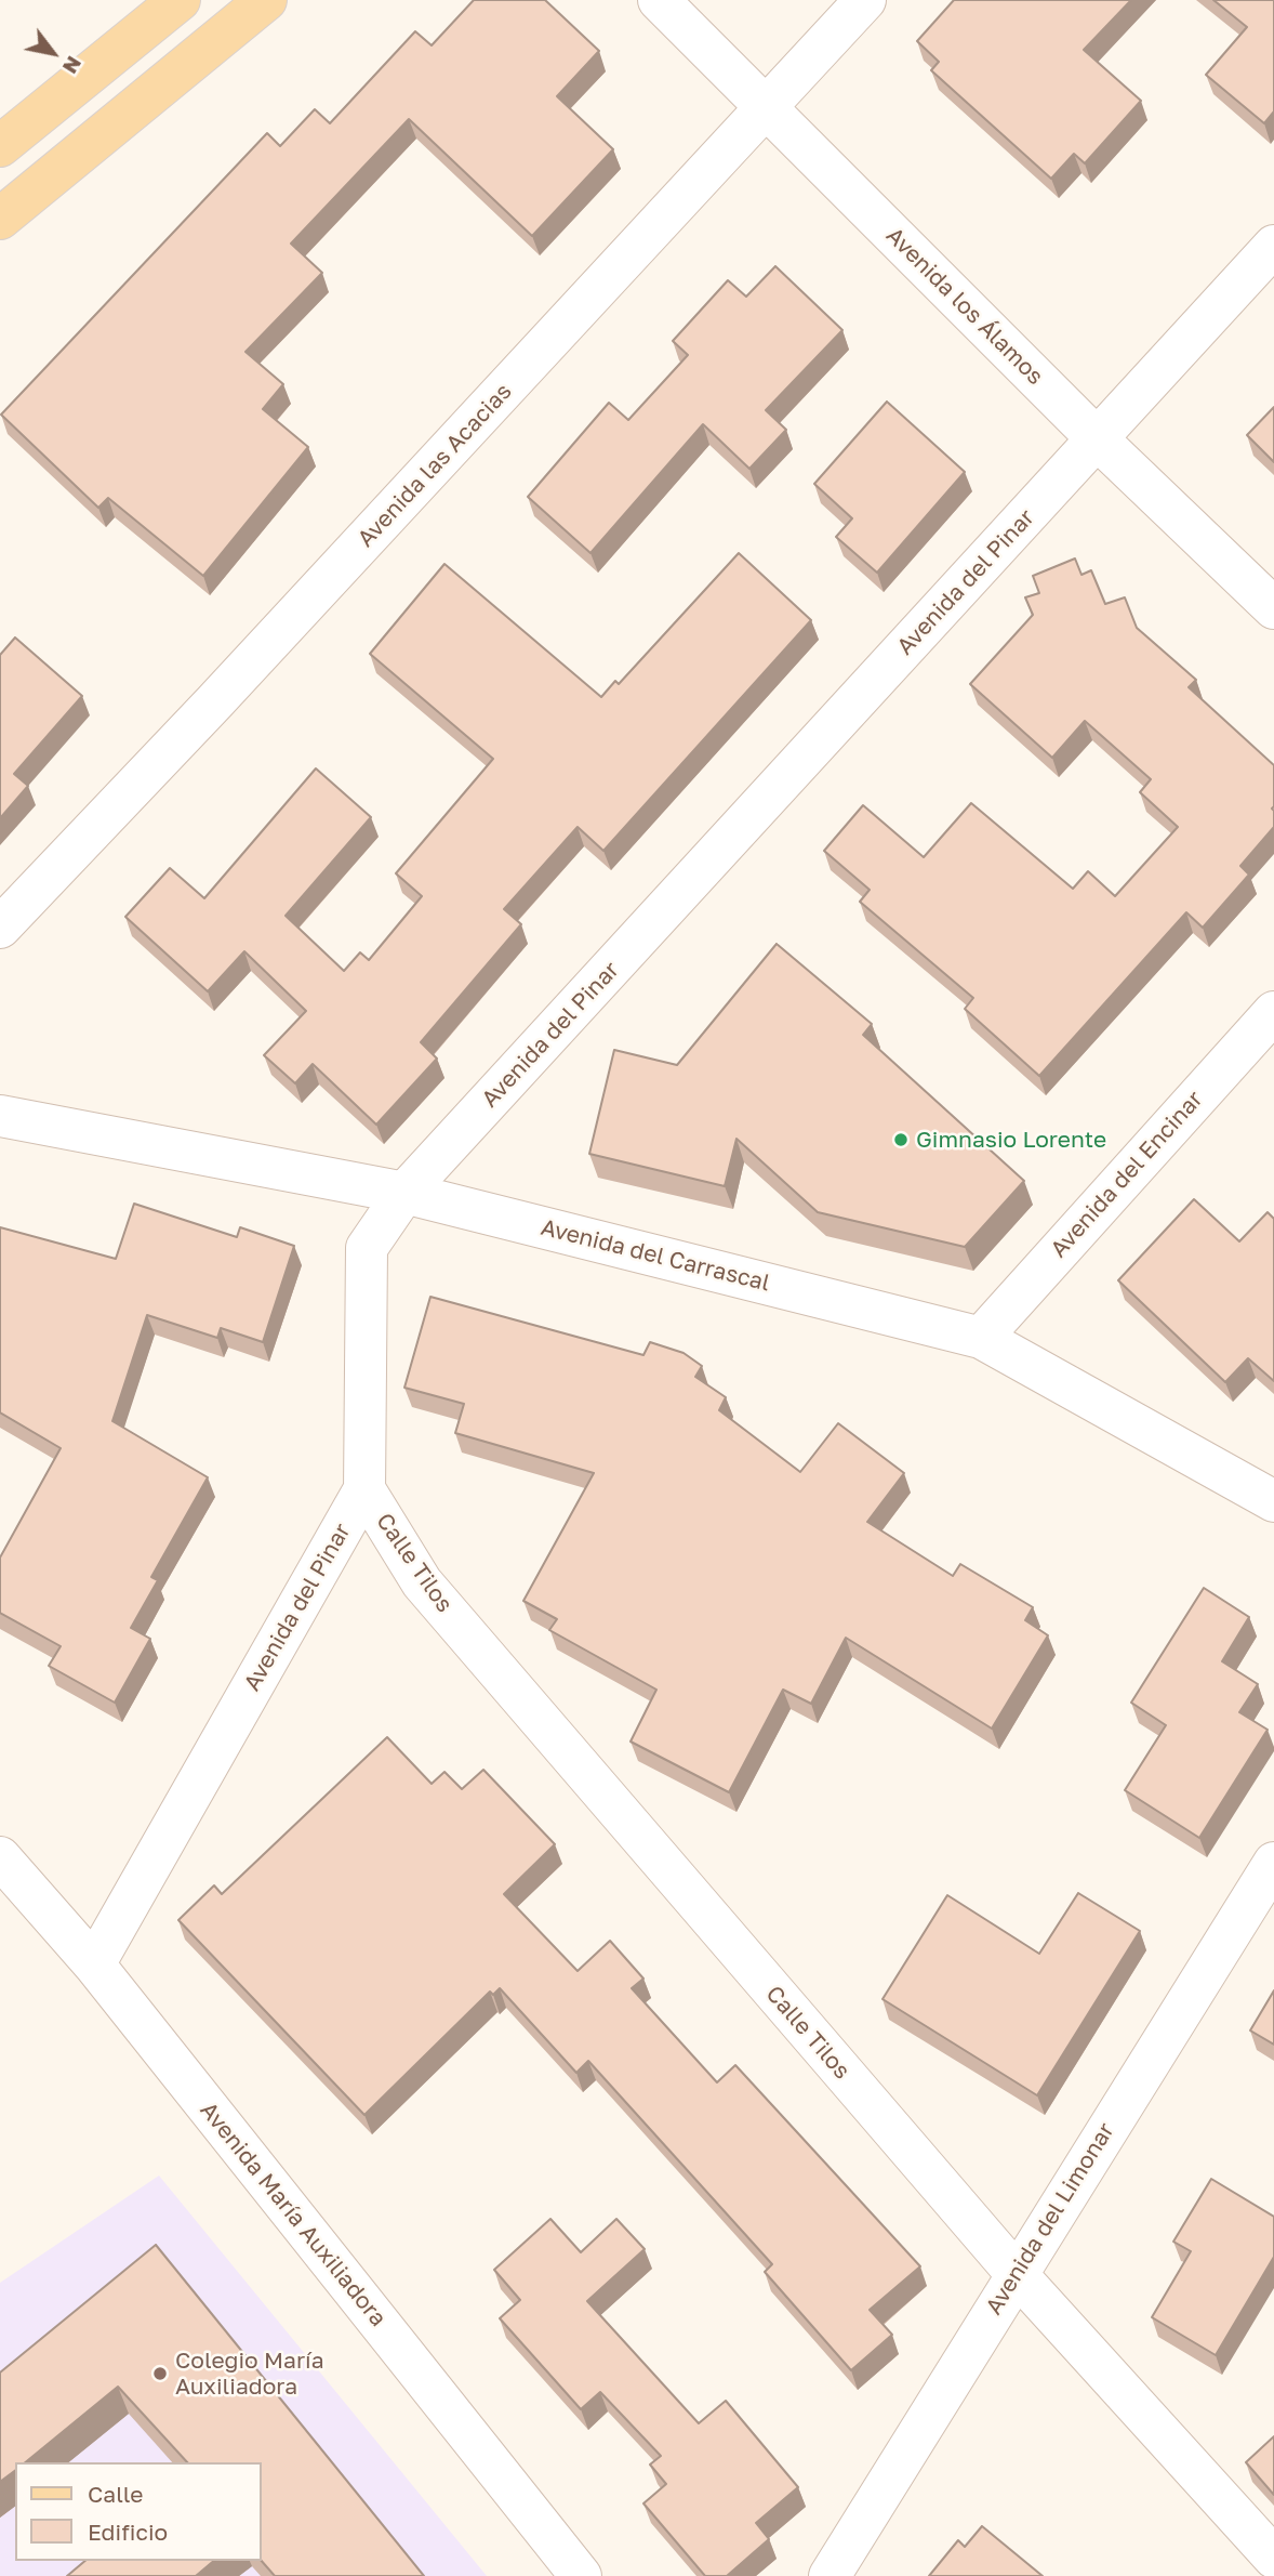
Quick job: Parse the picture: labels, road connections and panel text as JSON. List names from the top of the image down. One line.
{"streets":{"street":["Avenida los Álamos","Avenida las Acacias","Avenida del Pinar","Avenida del Encinar","Avenida del Carrascal","Calle Tilos","Avenida María Auxiliadora","Avenida del Limonar"]},"crossings":[["Avenida los Álamos","Avenida las Acacias"],["Avenida los Álamos","Avenida del Pinar"],["Avenida del Pinar","Avenida del Carrascal"],["Avenida del Pinar","Calle Tilos"],["Avenida del Pinar","Avenida María Auxiliadora"],["Avenida del Encinar","Avenida del Carrascal"],["Calle Tilos","Avenida del Limonar"]],"places":["Gimnasio Lorente","Colegio María Auxiliadora"],"legend":["Calle","Edificio"],"north":"bottom right"}
